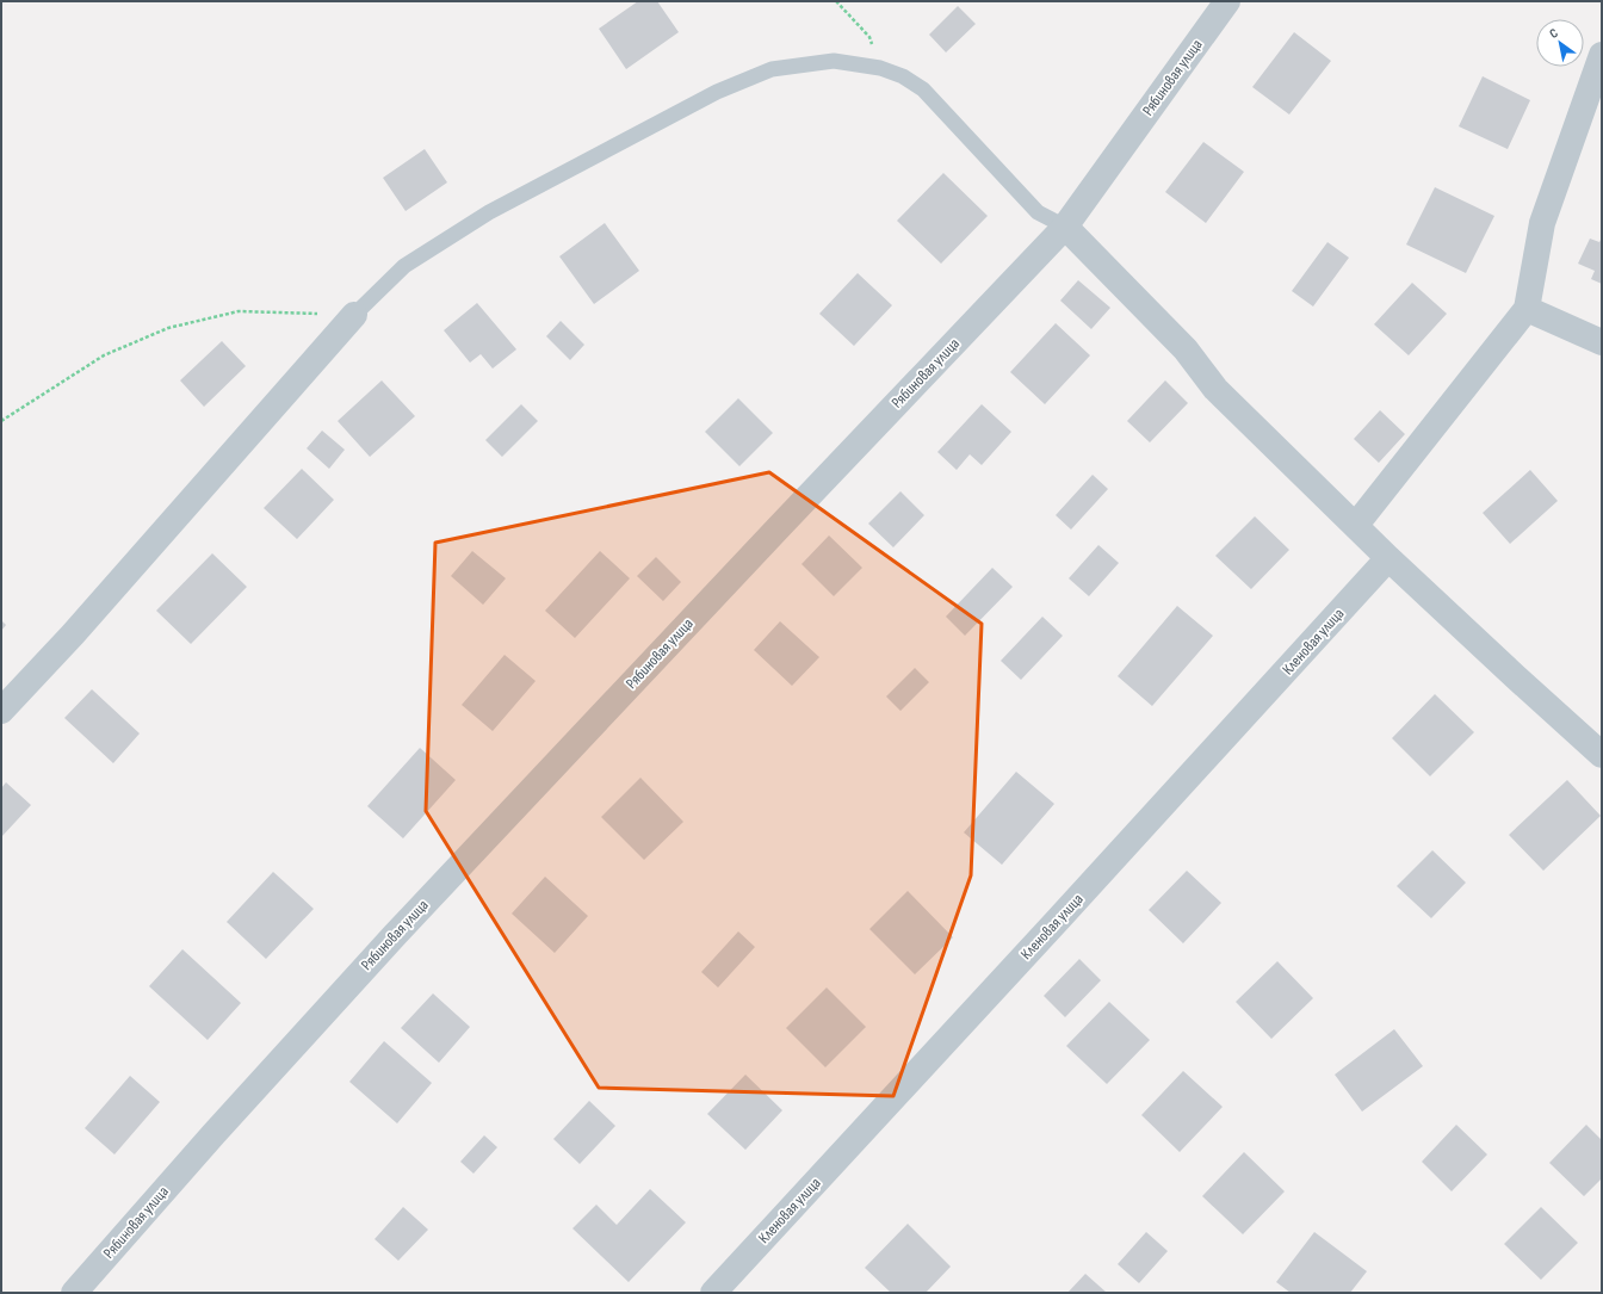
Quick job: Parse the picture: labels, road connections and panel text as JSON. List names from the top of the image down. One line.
{"streets":{"street":["Рябиновая улица","Кленовая улица"]},"north":"top left"}
